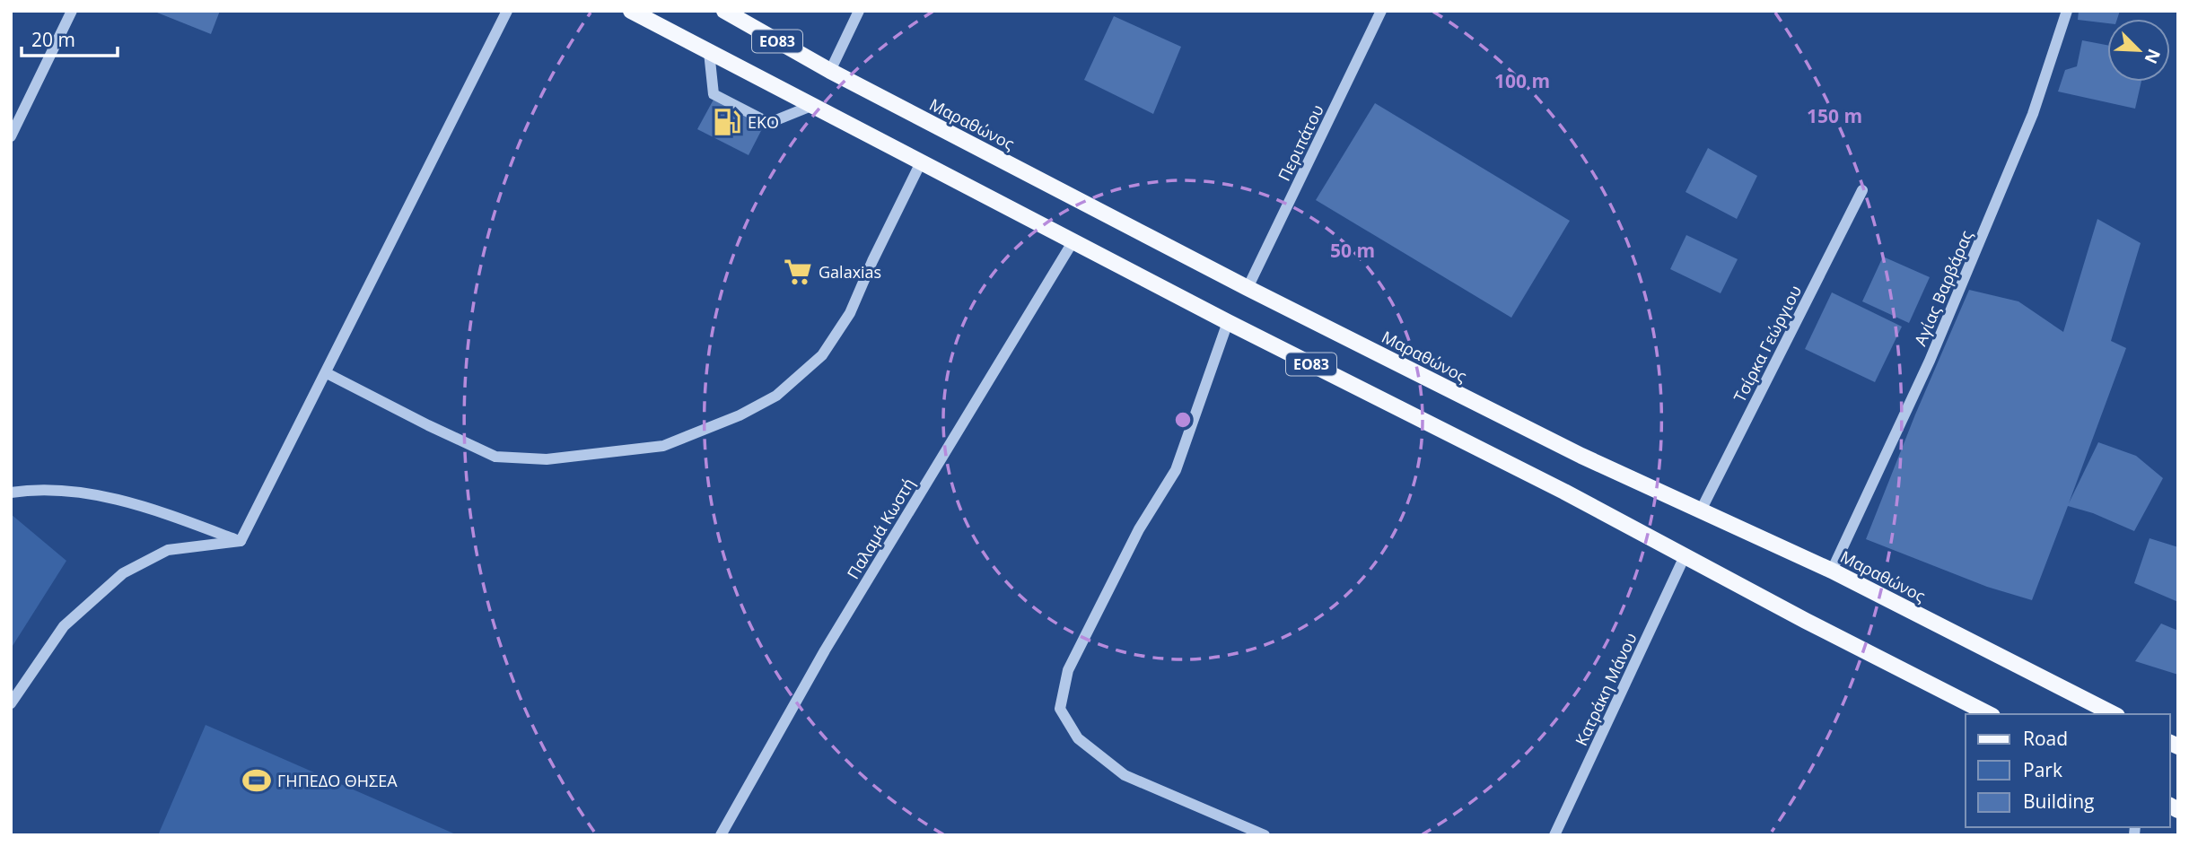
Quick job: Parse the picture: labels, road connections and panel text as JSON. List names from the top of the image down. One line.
{"streets":{"main road":["ΕΟ83","Μαραθώνος"],"street":["Περιπάτου","Αγίας Βαρβάρας","Τσίρκα Γεώργιου","Παλαμά Κωστή","Κατράκη Μάνου"]},"crossings":[["ΕΟ83","Παλαμά Κωστή"],["ΕΟ83","Κατράκη Μάνου"],["Μαραθώνος","Περιπάτου"],["Μαραθώνος","Αγίας Βαρβάρας"],["Μαραθώνος","Τσίρκα Γεώργιου"]],"places":{"fuel station":["EKO"],"supermarket":["Galaxias"],"sports":["ΓΗΠΕΔΟ ΘΗΣΕΑ"]},"legend":["Road","Park","Building"],"scale_bar":"20 m","north":"bottom right","rings":["100 m","150 m","50 m"]}
